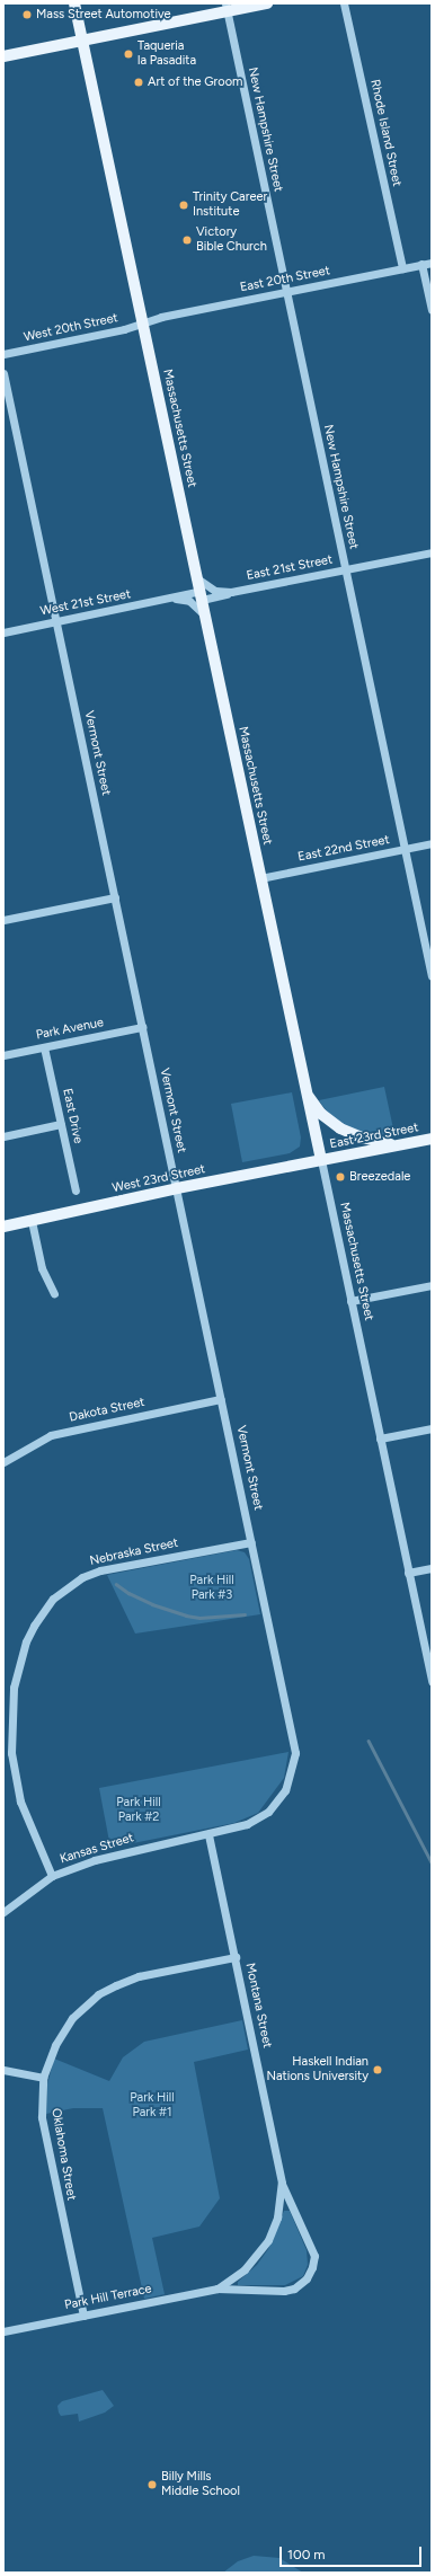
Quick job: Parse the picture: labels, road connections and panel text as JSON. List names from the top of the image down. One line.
{"streets":{"main road":["Massachusetts Street","East 23rd Street","West 23rd Street"],"street":["New Hampshire Street","Rhode Island Street","East 20th Street","West 20th Street","East 21st Street","West 21st Street","Vermont Street","East 22nd Street","Park Avenue","East Drive","Dakota Street","Nebraska Street","Kansas Street","Montana Street","Oklahoma Street","Park Hill Terrace"]},"crossings":[["New Hampshire Street","East 20th Street"],["New Hampshire Street","East 21st Street"],["New Hampshire Street","East 22nd Street"],["Rhode Island Street","East 20th Street"],["East 20th Street","West 20th Street"],["East 20th Street","Massachusetts Street"],["West 20th Street","Massachusetts Street"],["Massachusetts Street","East 21st Street"],["Massachusetts Street","West 21st Street"],["Massachusetts Street","East 22nd Street"],["Massachusetts Street","East 23rd Street"],["Massachusetts Street","West 23rd Street"],["East 21st Street","West 21st Street"],["West 21st Street","Vermont Street"],["Vermont Street","Park Avenue"],["Vermont Street","West 23rd Street"],["Vermont Street","Dakota Street"],["Vermont Street","Nebraska Street"],["Vermont Street","Kansas Street"],["Vermont Street","Montana Street"],["Park Avenue","East Drive"],["East 23rd Street","West 23rd Street"],["Nebraska Street","Kansas Street"],["Kansas Street","Montana Street"],["Montana Street","Oklahoma Street"],["Montana Street","Park Hill Terrace"],["Oklahoma Street","Park Hill Terrace"]],"parks":["Park Hill Park #3","Park Hill Park #2","Park Hill Park #1"],"places":["Mass Street Automotive","Taqueria la Pasadita","Art of the Groom","Trinity Career Institute","Victory Bible Church","Breezedale","Haskell Indian Nations University","Billy Mills Middle School"],"scale_bar":"100 m"}
